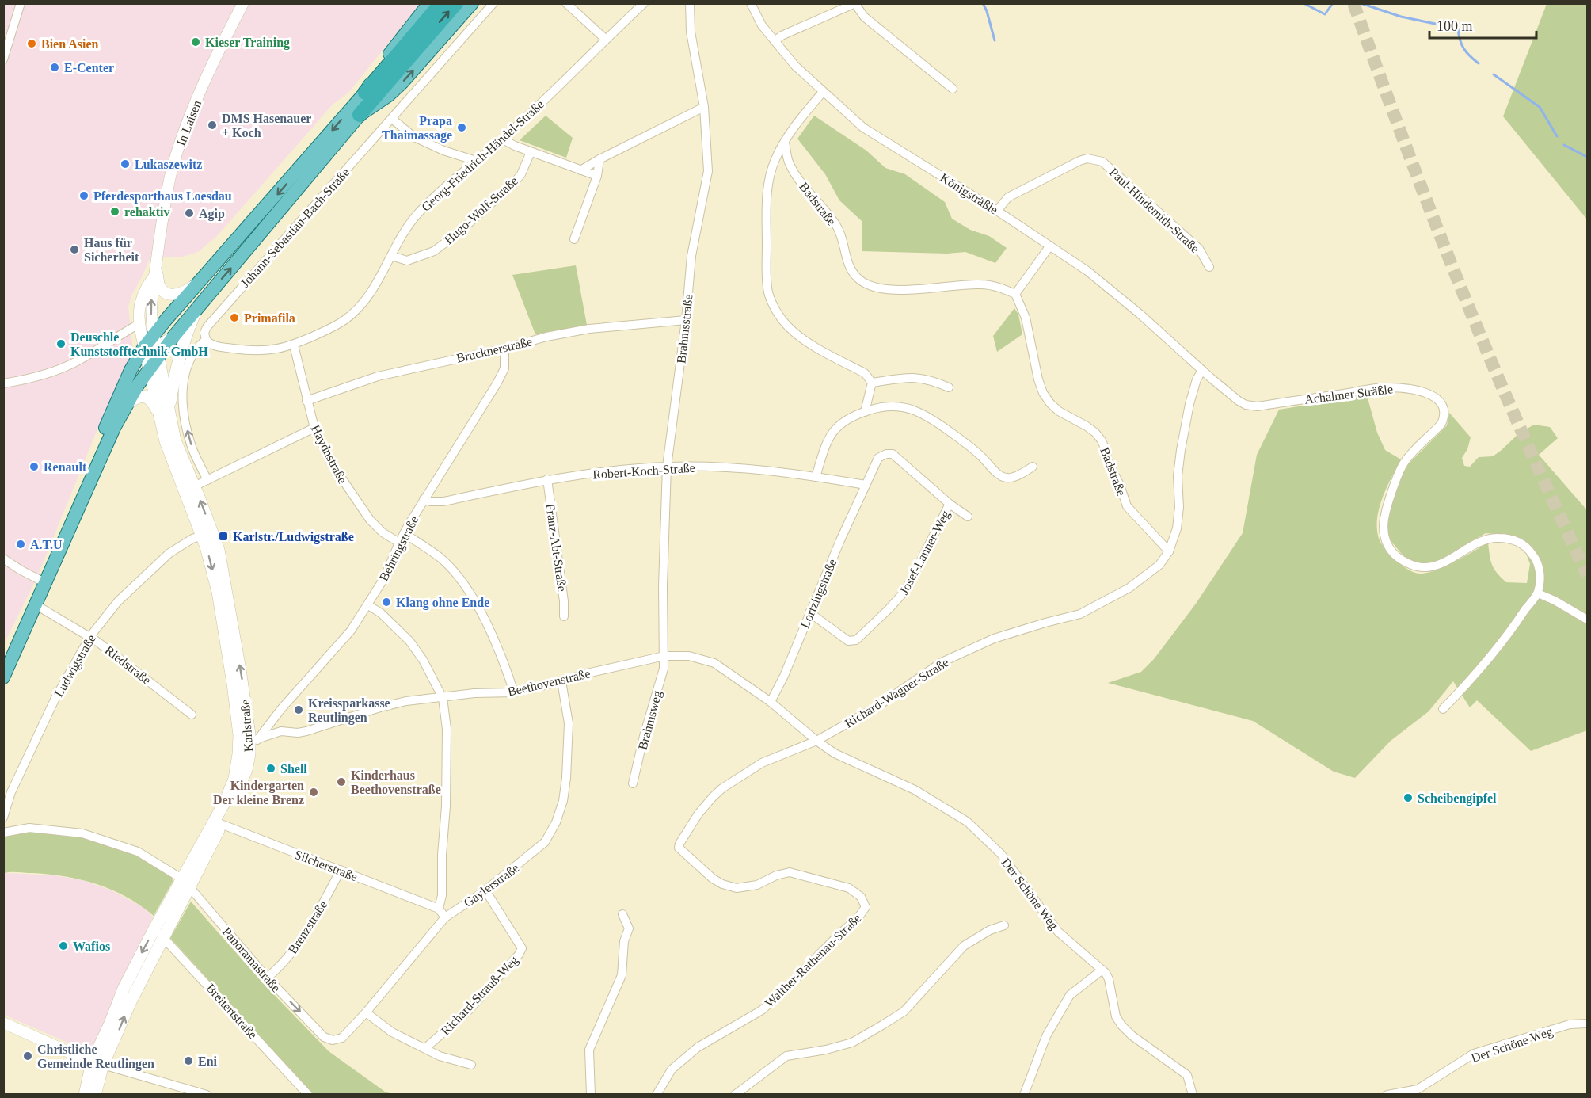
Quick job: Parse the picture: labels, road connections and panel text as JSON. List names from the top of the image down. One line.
{"streets":{"main road":["Karlstraße"],"street":["In Laisen","Georg-Friedrich-Händel-Straße","Königsträßle","Badstraße","Hugo-Wolf-Straße","Paul-Hindemith-Straße","Johann-Sebastian-Bach-Straße","Brahmsstraße","Brucknerstraße","Achalmer Sträßle","Haydnstraße","Robert-Koch-Straße","Franz-Abt-Straße","Behringstraße","Josef-Lanner-Weg","Lortzingstraße","Riedstraße","Ludwigstraße","Beethovenstraße","Richard-Wagner-Straße","Brahmsweg","Silcherstraße","Gaylerstraße","Der Schöne Weg","Brenzstraße","Panoramastraße","Walther-Rathenau-Straße","Richard-Strauß-Weg","Breitertstraße"]},"crossings":[["In Laisen","Karlstraße"],["Georg-Friedrich-Händel-Straße","Hugo-Wolf-Straße"],["Georg-Friedrich-Händel-Straße","Johann-Sebastian-Bach-Straße"],["Georg-Friedrich-Händel-Straße","Haydnstraße"],["Königsträßle","Paul-Hindemith-Straße"],["Königsträßle","Achalmer Sträßle"],["Königsträßle","Richard-Wagner-Straße"],["Badstraße","Richard-Wagner-Straße"],["Brahmsstraße","Brucknerstraße"],["Brahmsstraße","Robert-Koch-Straße"],["Brahmsstraße","Beethovenstraße"],["Brahmsstraße","Brahmsweg"],["Brucknerstraße","Haydnstraße"],["Brucknerstraße","Behringstraße"],["Achalmer Sträßle","Richard-Wagner-Straße"],["Haydnstraße","Behringstraße"],["Robert-Koch-Straße","Franz-Abt-Straße"],["Robert-Koch-Straße","Behringstraße"],["Robert-Koch-Straße","Lortzingstraße"],["Behringstraße","Beethovenstraße"],["Behringstraße","Karlstraße"],["Josef-Lanner-Weg","Lortzingstraße"],["Lortzingstraße","Beethovenstraße"],["Riedstraße","Ludwigstraße"],["Ludwigstraße","Karlstraße"],["Beethovenstraße","Richard-Wagner-Straße"],["Beethovenstraße","Brahmsweg"],["Beethovenstraße","Karlstraße"],["Beethovenstraße","Gaylerstraße"],["Beethovenstraße","Der Schöne Weg"],["Richard-Wagner-Straße","Der Schöne Weg"],["Richard-Wagner-Straße","Walther-Rathenau-Straße"],["Karlstraße","Silcherstraße"],["Karlstraße","Panoramastraße"],["Karlstraße","Breitertstraße"],["Silcherstraße","Brenzstraße"],["Gaylerstraße","Panoramastraße"],["Gaylerstraße","Richard-Strauß-Weg"],["Brenzstraße","Panoramastraße"]],"places":{"other":["Kieser Training","Bien Asien","E-Center","DMS Hasenauer + Koch","Prapa Thaimassage","Lukaszewitz","Pferdesporthaus Loesdau","rehaktiv","Agip","Haus für Sicherheit","Primafila","Deuschle Kunststofftechnik GmbH","Renault","A.T.U","Klang ohne Ende","Kreissparkasse Reutlingen","Shell","Kinderhaus Beethovenstraße","Kindergarten Der kleine Brenz","Scheibengipfel","Wafios","Christliche Gemeinde Reutlingen","Eni"],"transit":["Karlstr./Ludwigstraße"]},"scale_bar":"100 m"}
